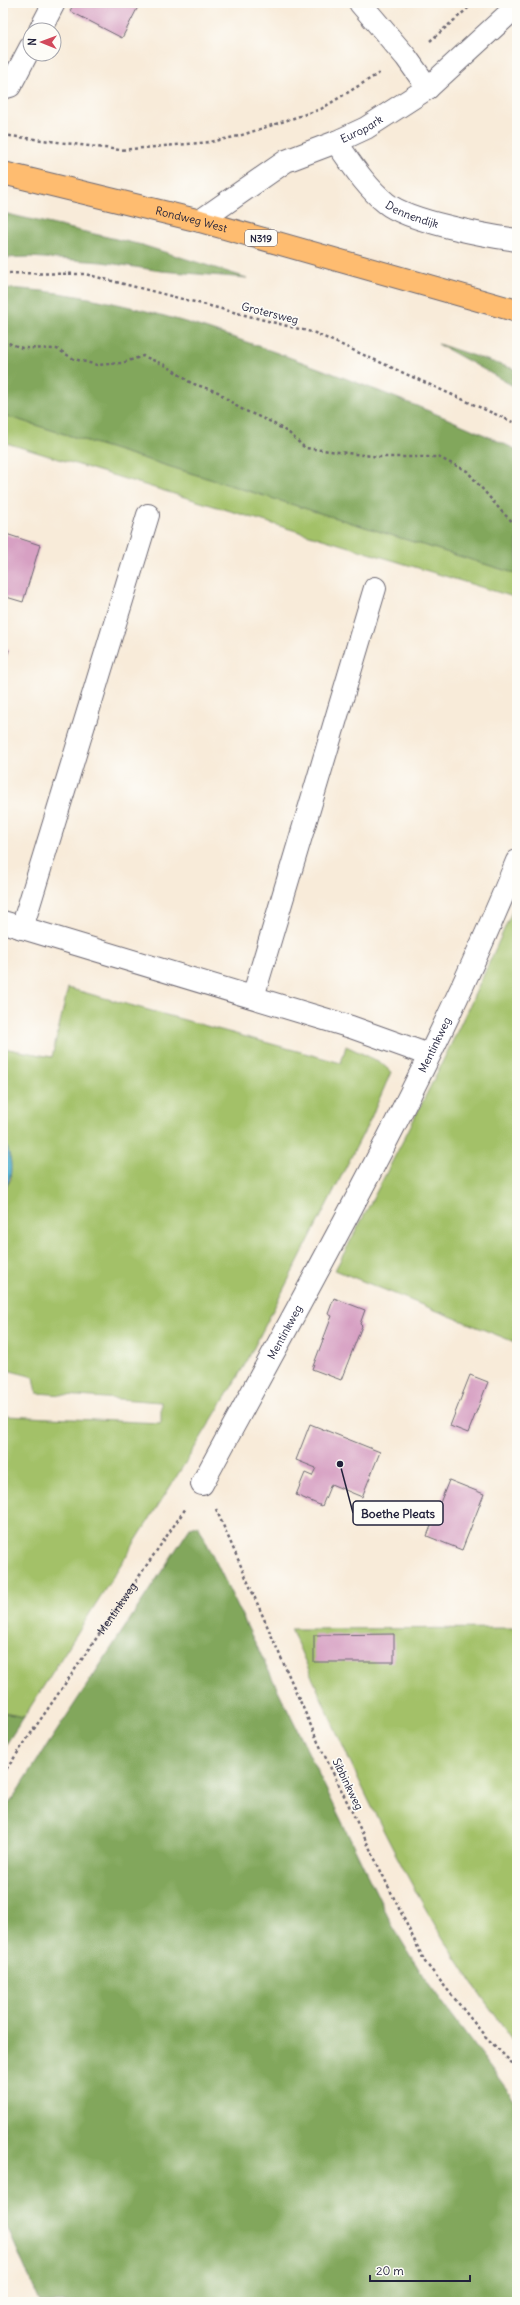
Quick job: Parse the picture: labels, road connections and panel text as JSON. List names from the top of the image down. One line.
{"streets":{"main road":["Rondweg West","N319"],"street":["Europark","Dennendijk","Mentinkweg"],"path":["Grotersweg","Sibbinkweg"]},"crossings":[["Europark","Dennendijk"],["Europark","Rondweg West"],["Mentinkweg","Sibbinkweg"]],"places":["Boethe Pleats"],"scale_bar":"20 m","north":"left"}
